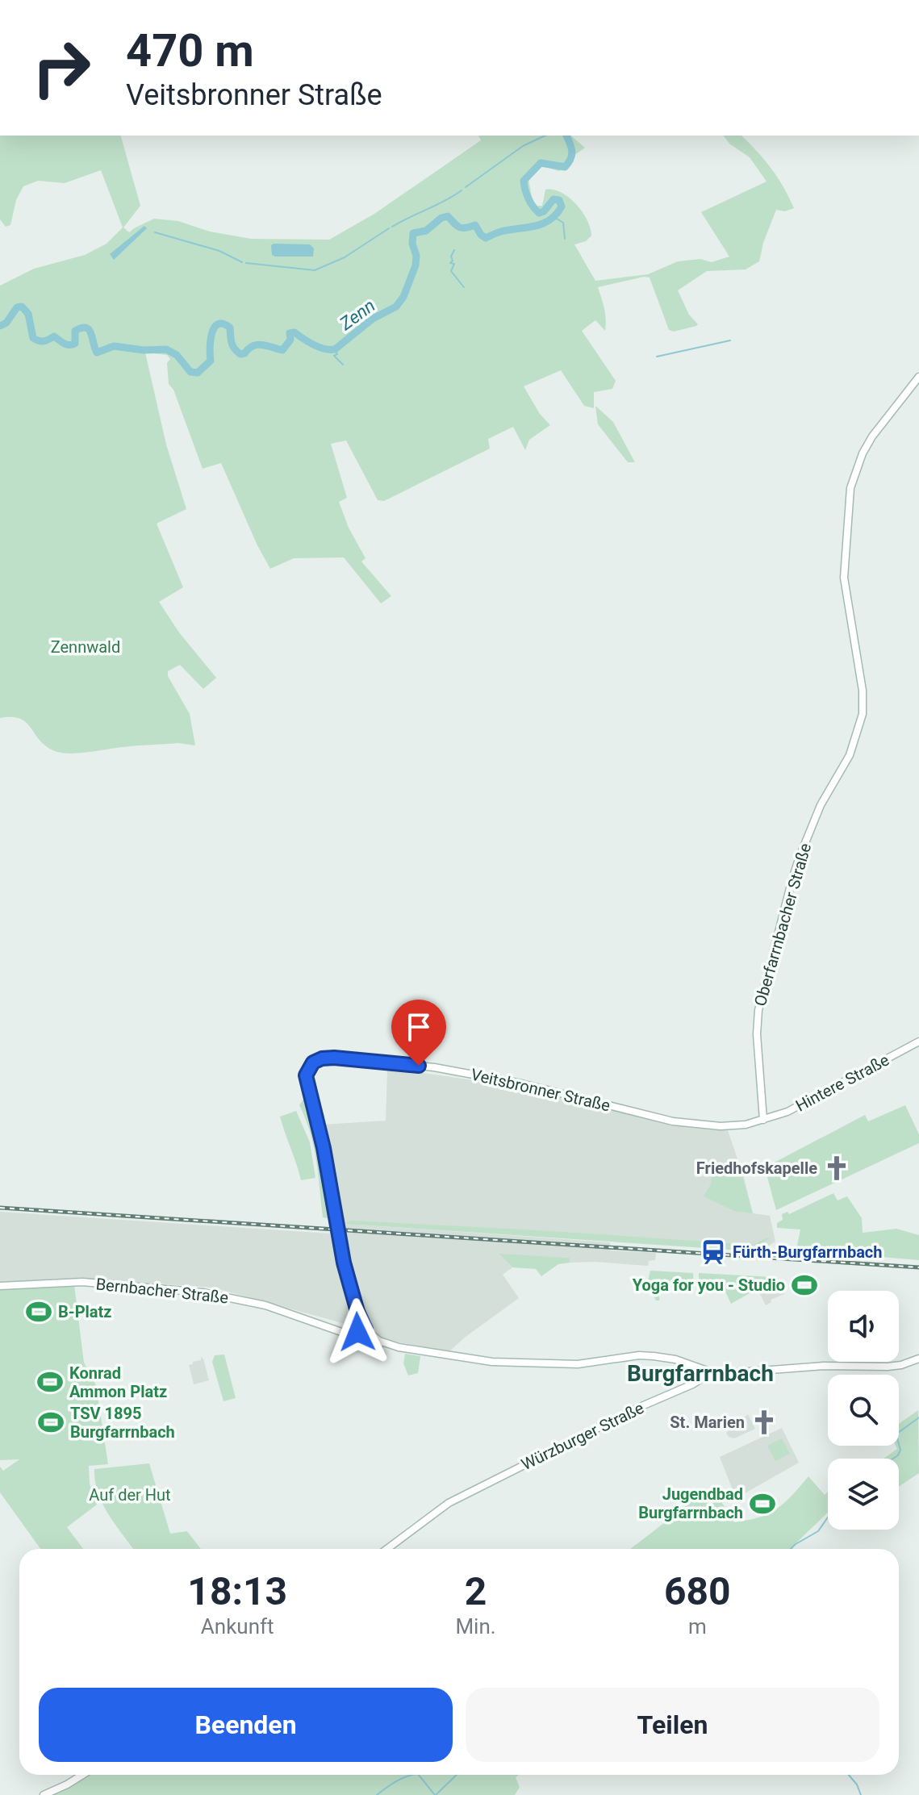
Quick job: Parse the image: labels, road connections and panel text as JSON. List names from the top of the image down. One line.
{"streets":{"street":["Oberfarrnbacher Straße","Hintere Straße","Veitsbronner Straße","Bernbacher Straße","Würzburger Straße"]},"crossings":[["Oberfarrnbacher Straße","Hintere Straße"],["Oberfarrnbacher Straße","Veitsbronner Straße"],["Hintere Straße","Veitsbronner Straße"],["Veitsbronner Straße","Bernbacher Straße"]],"districts":["Burgfarrnbach"],"water":["Zenn"],"parks":["Zennwald","Auf der Hut"],"places":{"church":["Friedhofskapelle","St. Marien"],"station":["Fürth-Burgfarrnbach"],"sports":["Yoga for you - Studio","B-Platz","Konrad Ammon Platz","TSV 1895 Burgfarrnbach","Jugendbad Burgfarrnbach"]},"page":{"turn":["470 m","Veitsbronner Straße"],"eta":["18:13","Ankunft","2","Min.","680","m"],"buttons":["Beenden","Teilen"]}}
